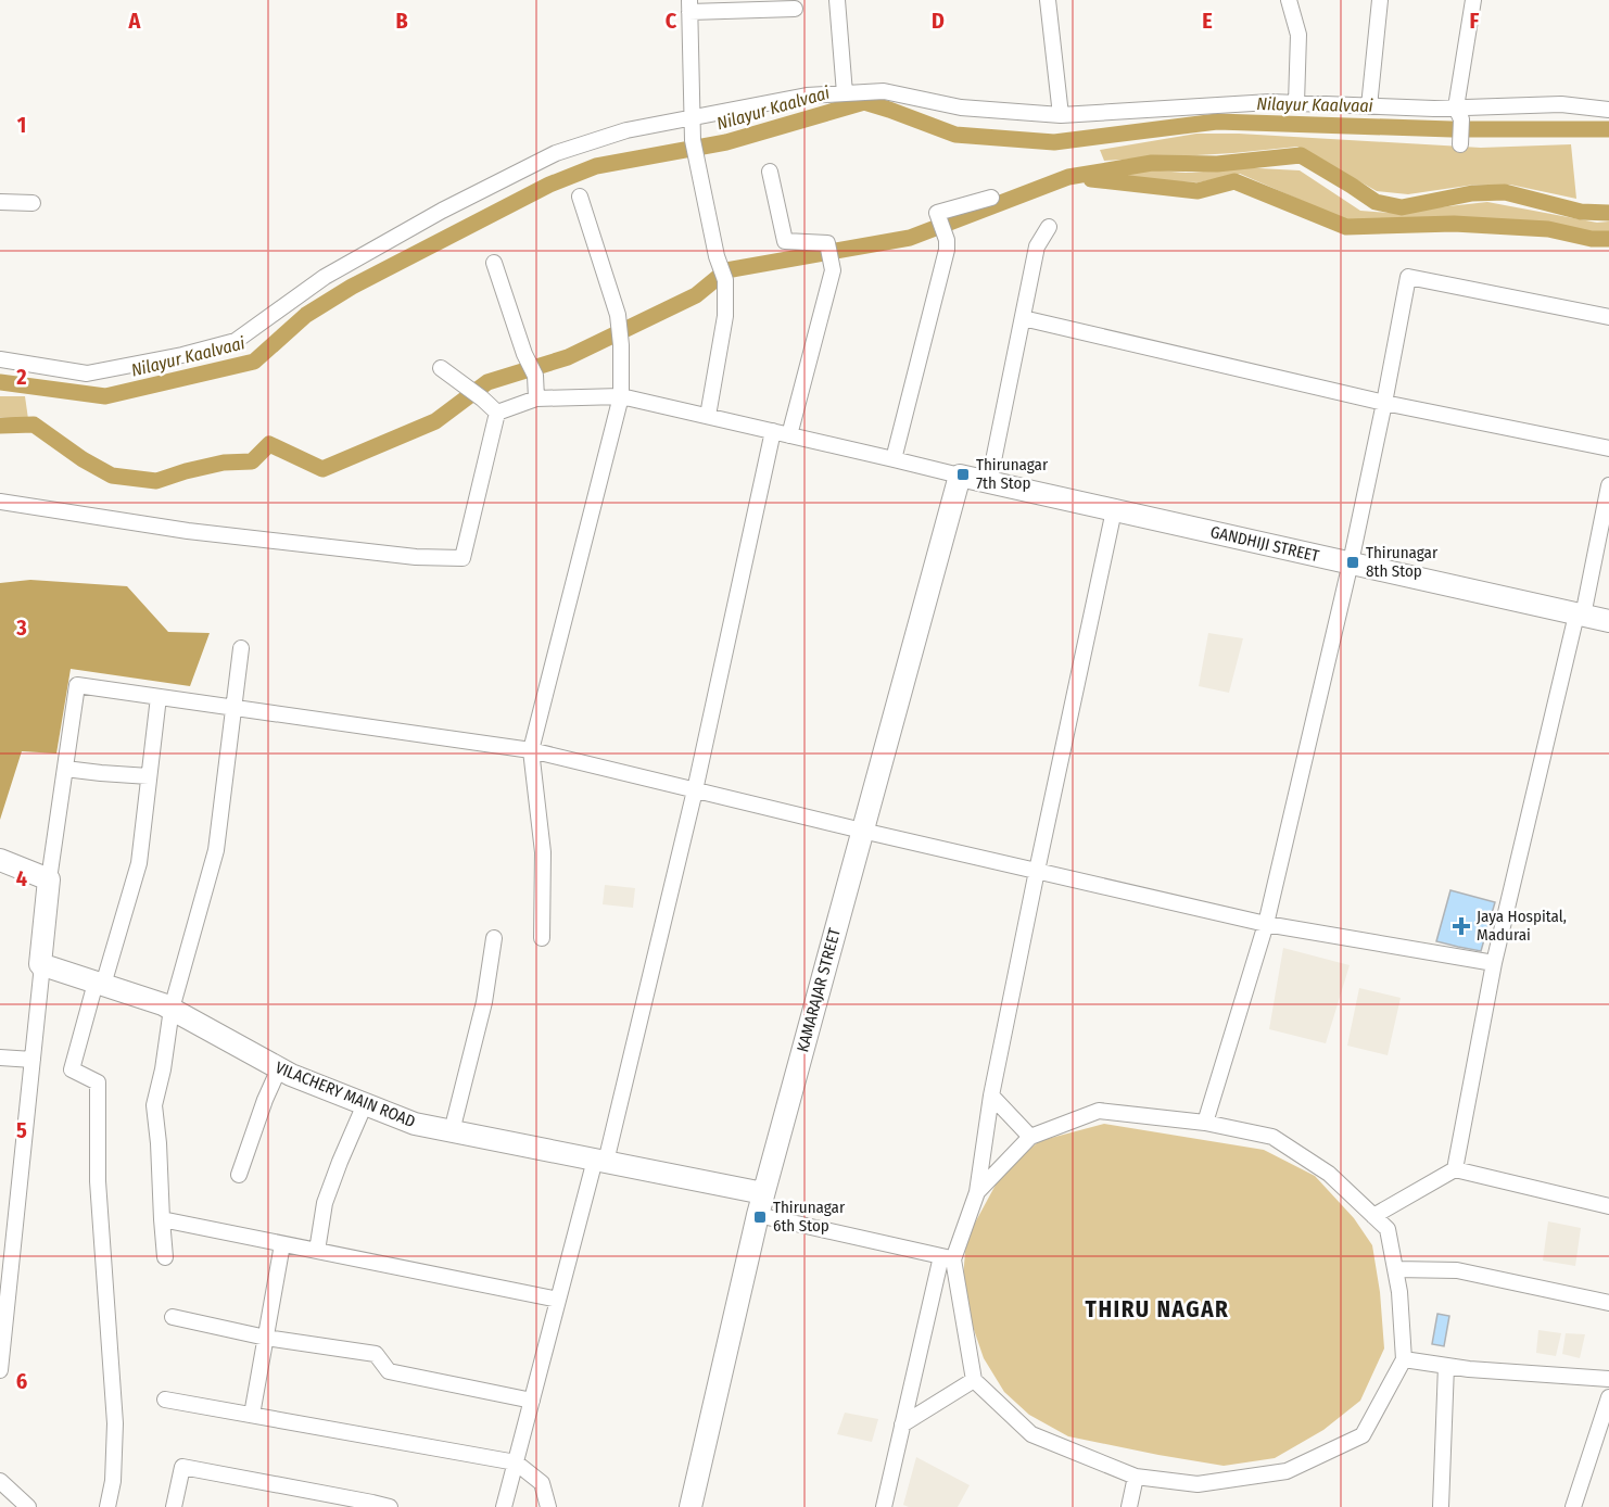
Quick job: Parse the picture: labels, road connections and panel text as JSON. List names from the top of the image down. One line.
{"streets":{"main road":["GANDHIJI STREET","KAMARAJAR STREET","VILACHERY MAIN ROAD"]},"crossings":[["GANDHIJI STREET","KAMARAJAR STREET"],["KAMARAJAR STREET","VILACHERY MAIN ROAD"]],"districts":["THIRU NAGAR"],"water":["Nilayur Kaalvaai"],"places":{"transit":["Thirunagar 7th Stop","Thirunagar 8th Stop","Thirunagar 6th Stop"],"health":["Jaya Hospital, Madurai"]},"grid":{"columns":["A","B","C","D","E","F"],"rows":["1","2","3","4","5","6"]}}
